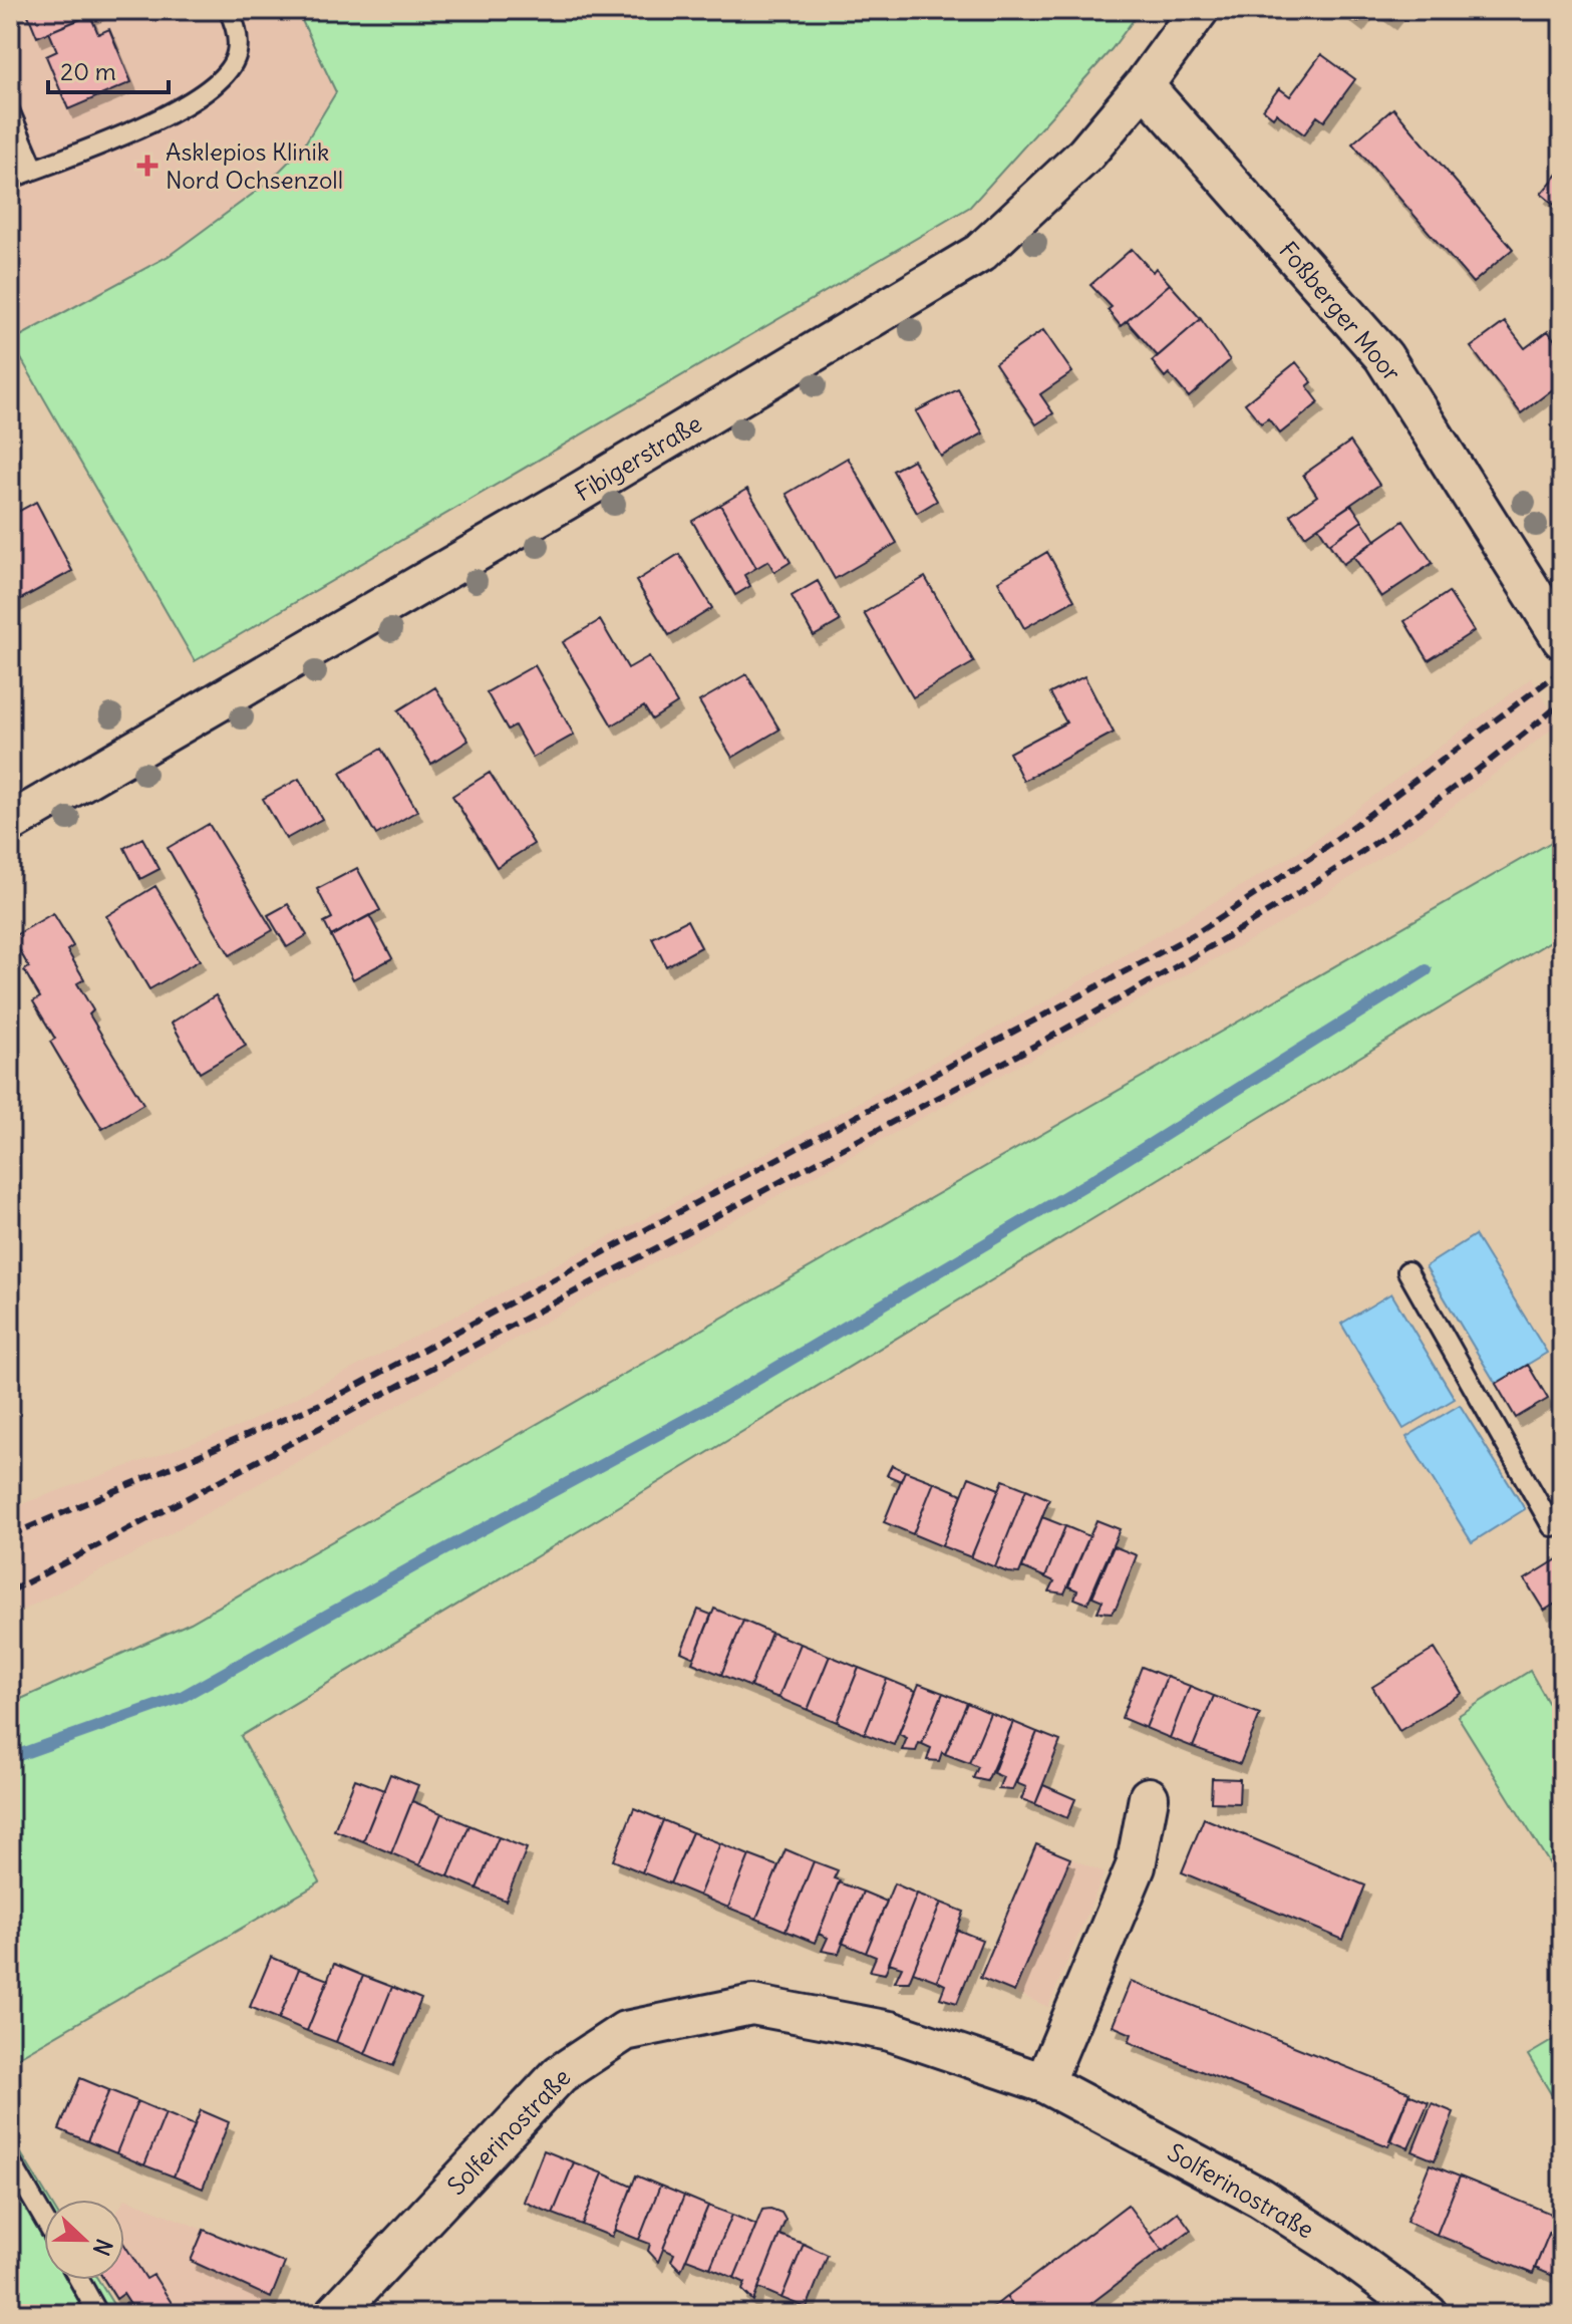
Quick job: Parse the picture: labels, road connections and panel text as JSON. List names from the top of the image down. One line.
{"streets":{"street":["Foßberger Moor","Fibigerstraße","Solferinostraße"]},"crossings":[["Foßberger Moor","Fibigerstraße"]],"places":{"health":["Asklepios Klinik Nord Ochsenzoll"]},"scale_bar":"20 m","north":"right"}
